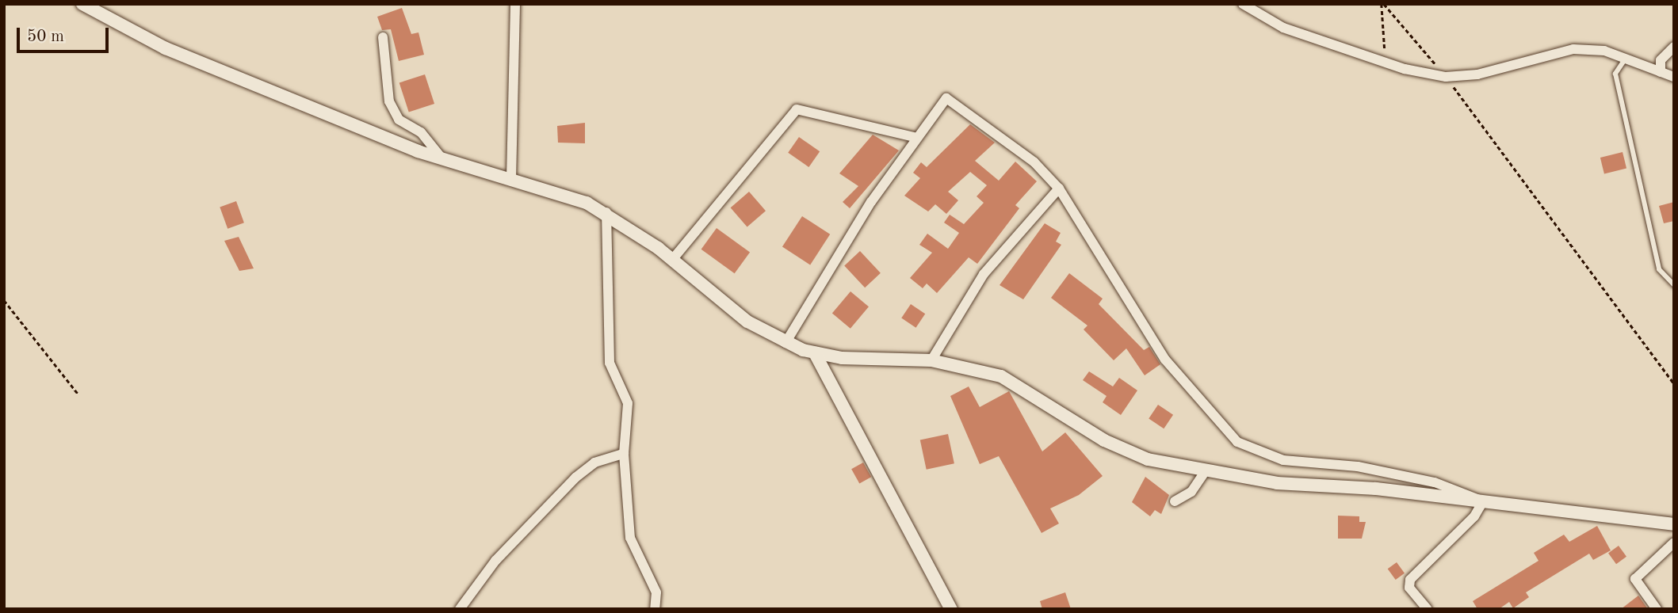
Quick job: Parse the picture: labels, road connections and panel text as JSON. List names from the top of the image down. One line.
{"scale_bar":"50 m"}
